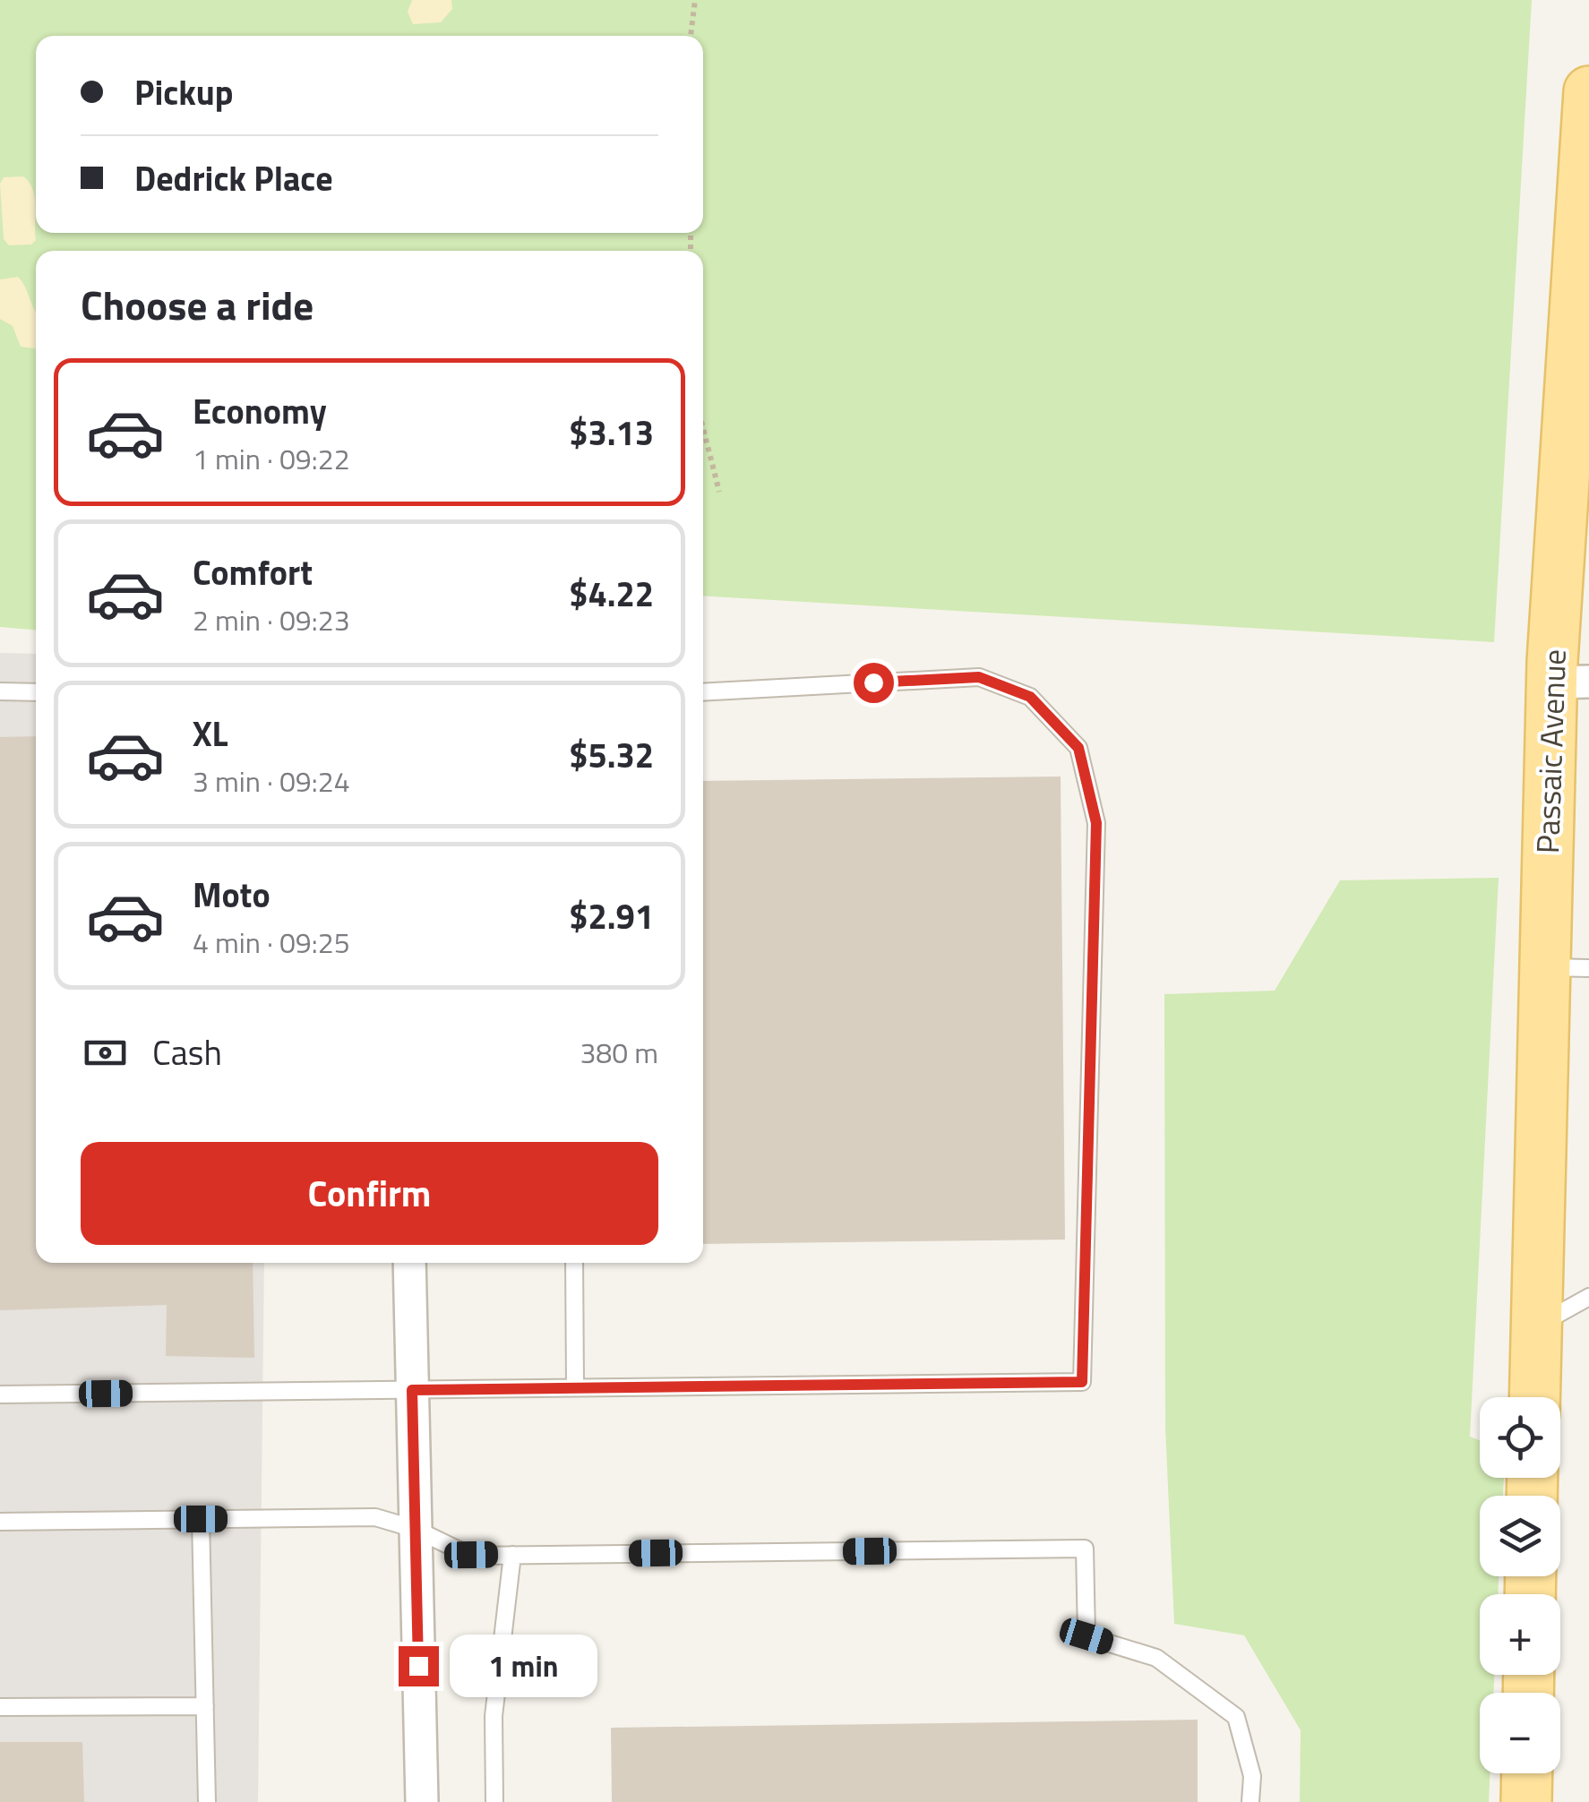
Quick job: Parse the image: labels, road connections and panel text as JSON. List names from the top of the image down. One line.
{"streets":{"main road":["Passaic Avenue"]},"page":{"banner":["Pickup","Dedrick Place"],"heading":"Choose a ride","list":[{"name":"Economy","note":"1 min · 09:22","value":"$3.13"},{"name":"Comfort","note":"2 min · 09:23","value":"$4.22"},{"name":"XL","note":"3 min · 09:24","value":"$5.32"},{"name":"Moto","note":"4 min · 09:25","value":"$2.91"}],"pay":["Cash","380 m"],"buttons":"Confirm","map_buttons":["+","−"],"bubble":"1 min"}}
